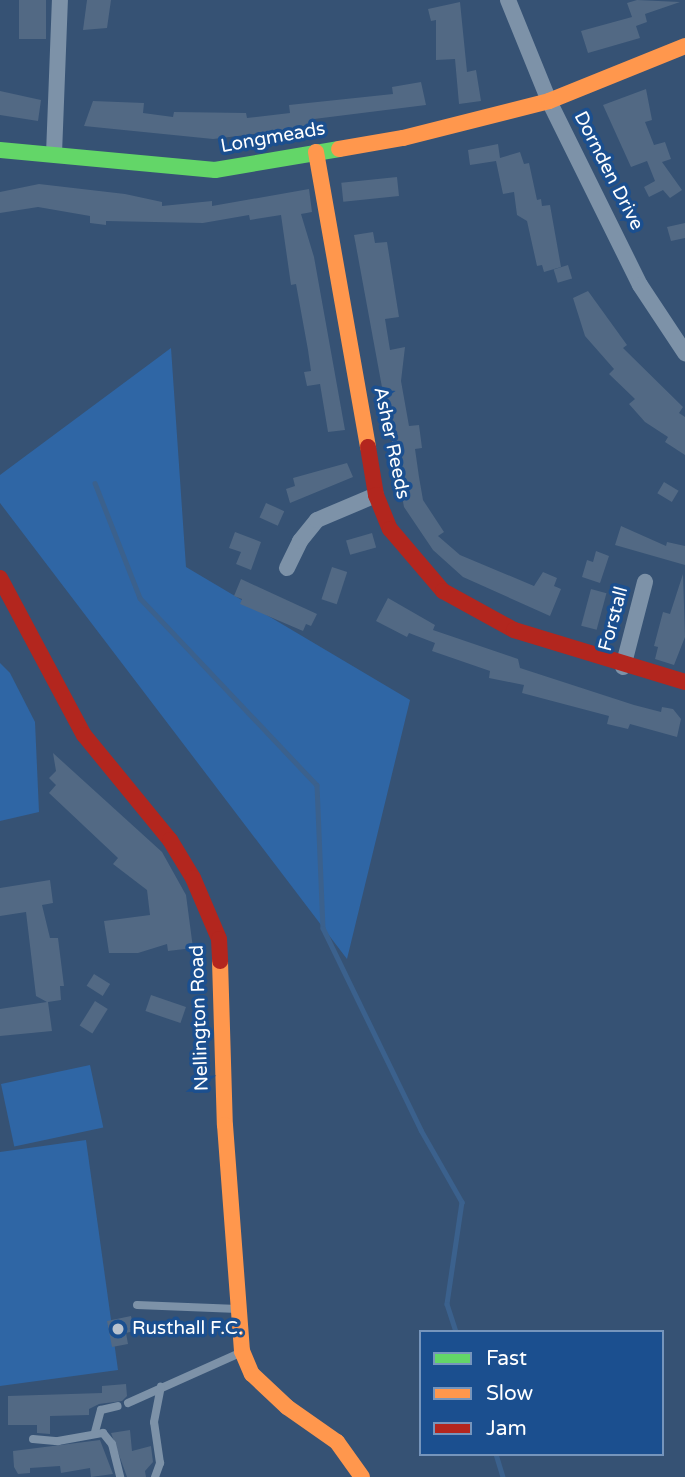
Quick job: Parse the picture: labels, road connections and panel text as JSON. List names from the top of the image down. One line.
{"streets":{"street":["Longmeads","Dornden Drive","Asher Reeds","Forstall","Nellington Road"]},"crossings":[["Longmeads","Dornden Drive"],["Longmeads","Asher Reeds"],["Asher Reeds","Forstall"]],"places":["Rusthall F.C."],"legend":["Fast","Slow","Jam"]}
